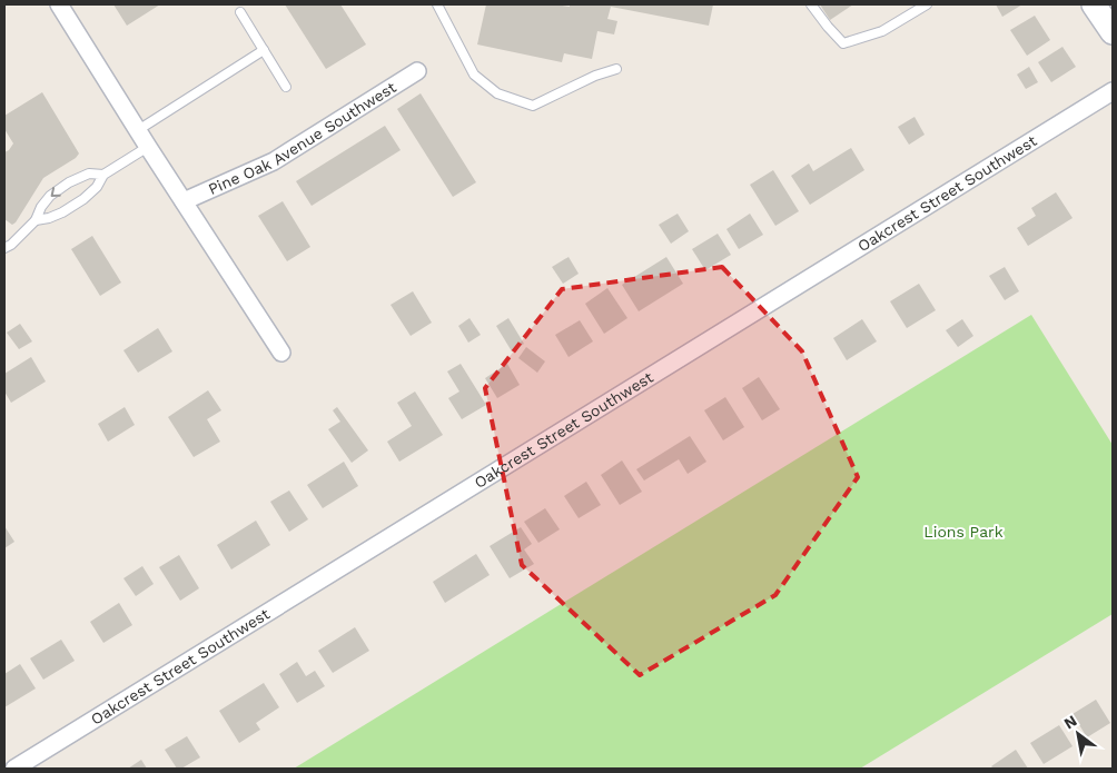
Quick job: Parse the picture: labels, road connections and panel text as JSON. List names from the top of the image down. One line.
{"streets":{"street":["Pine Oak Avenue Southwest","Oakcrest Street Southwest"]},"parks":["Lions Park"],"north":"top left"}
